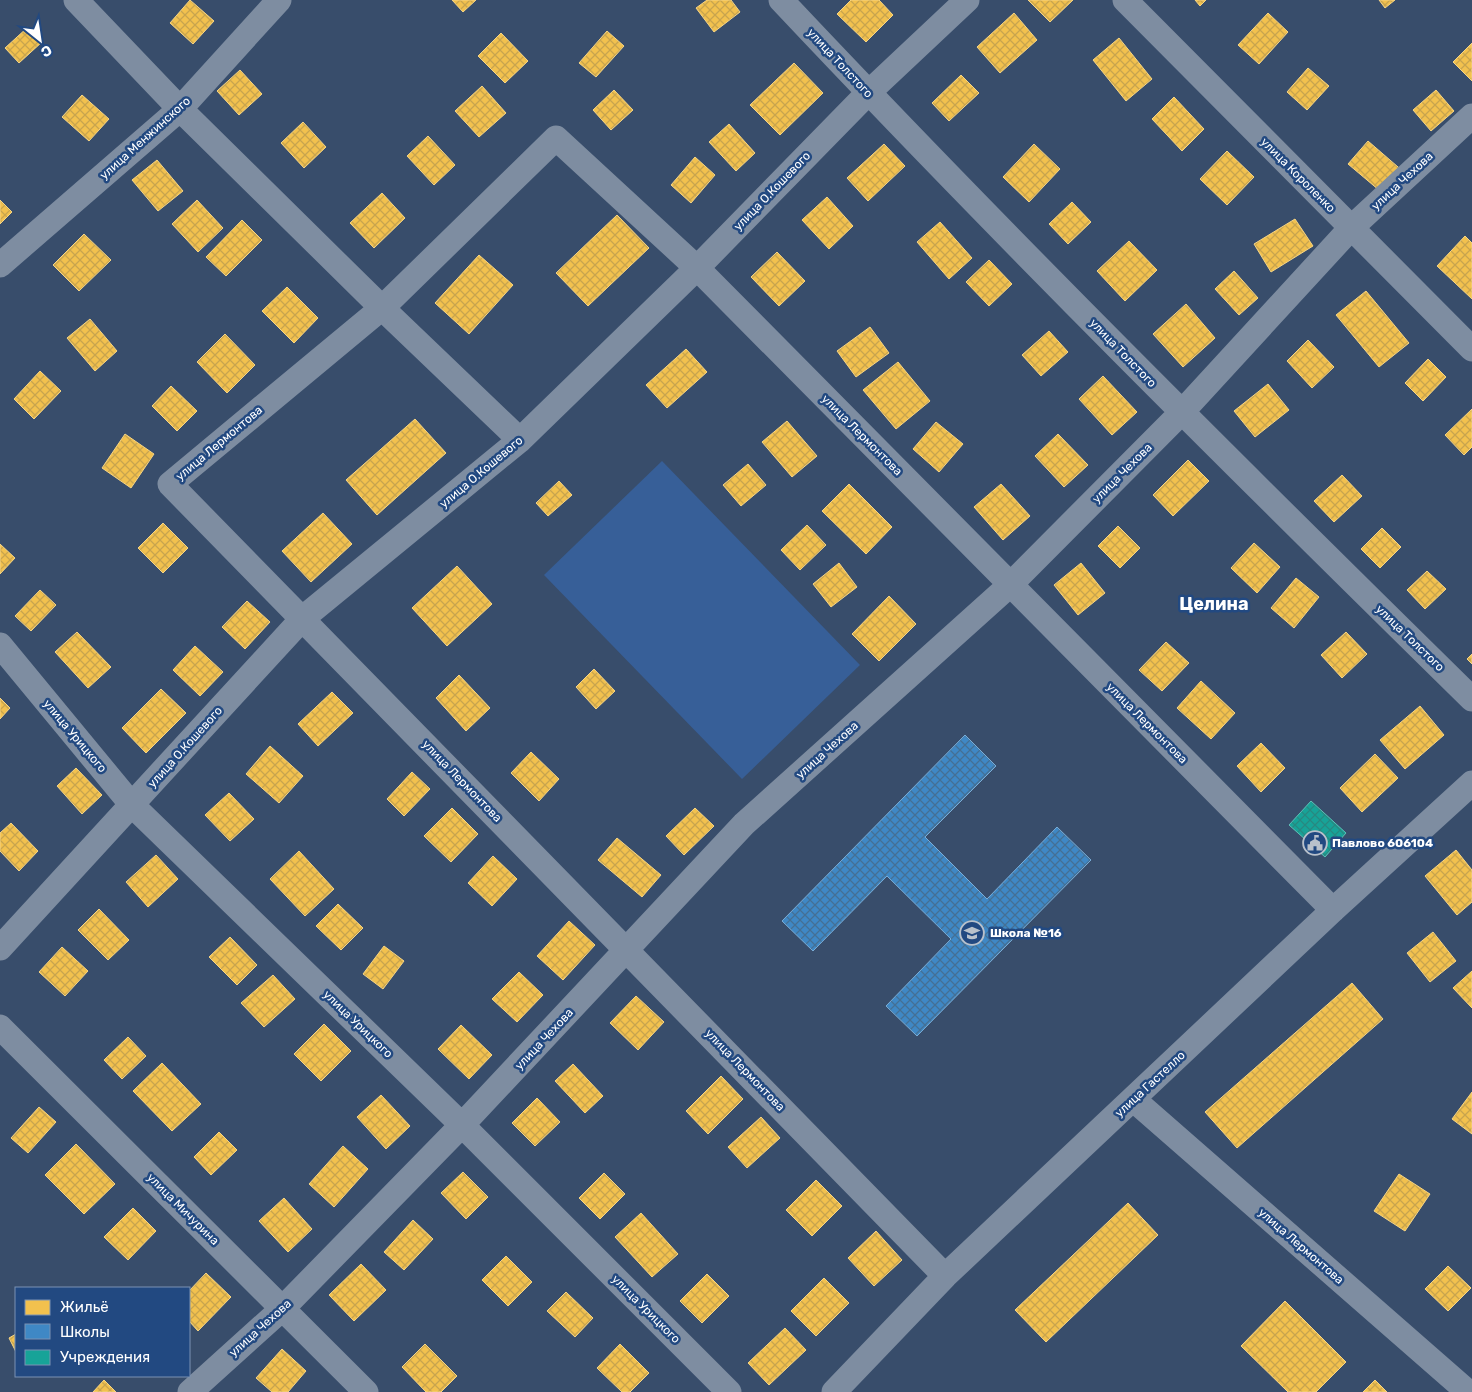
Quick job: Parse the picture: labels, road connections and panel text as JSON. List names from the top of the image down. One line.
{"streets":{"street":["улица Толстого","улица Менжинского","улица Короленко","улица Чехова","улица О.Кошевого","улица Лермонтова","улица Урицкого","улица Гастелло","улица Мичурина"]},"crossings":[["улица Толстого","улица Чехова"],["улица Толстого","улица О.Кошевого"],["улица Короленко","улица Чехова"],["улица Чехова","улица Лермонтова"],["улица Чехова","улица Урицкого"],["улица Чехова","улица Мичурина"],["улица О.Кошевого","улица Лермонтова"],["улица О.Кошевого","улица Урицкого"],["улица Лермонтова","улица Гастелло"]],"districts":["Целина"],"places":{"public building":["Павлово 606104"],"school or university":["Школа №16"]},"legend":["Жильё","Школы","Учреждения"],"north":"bottom right"}
